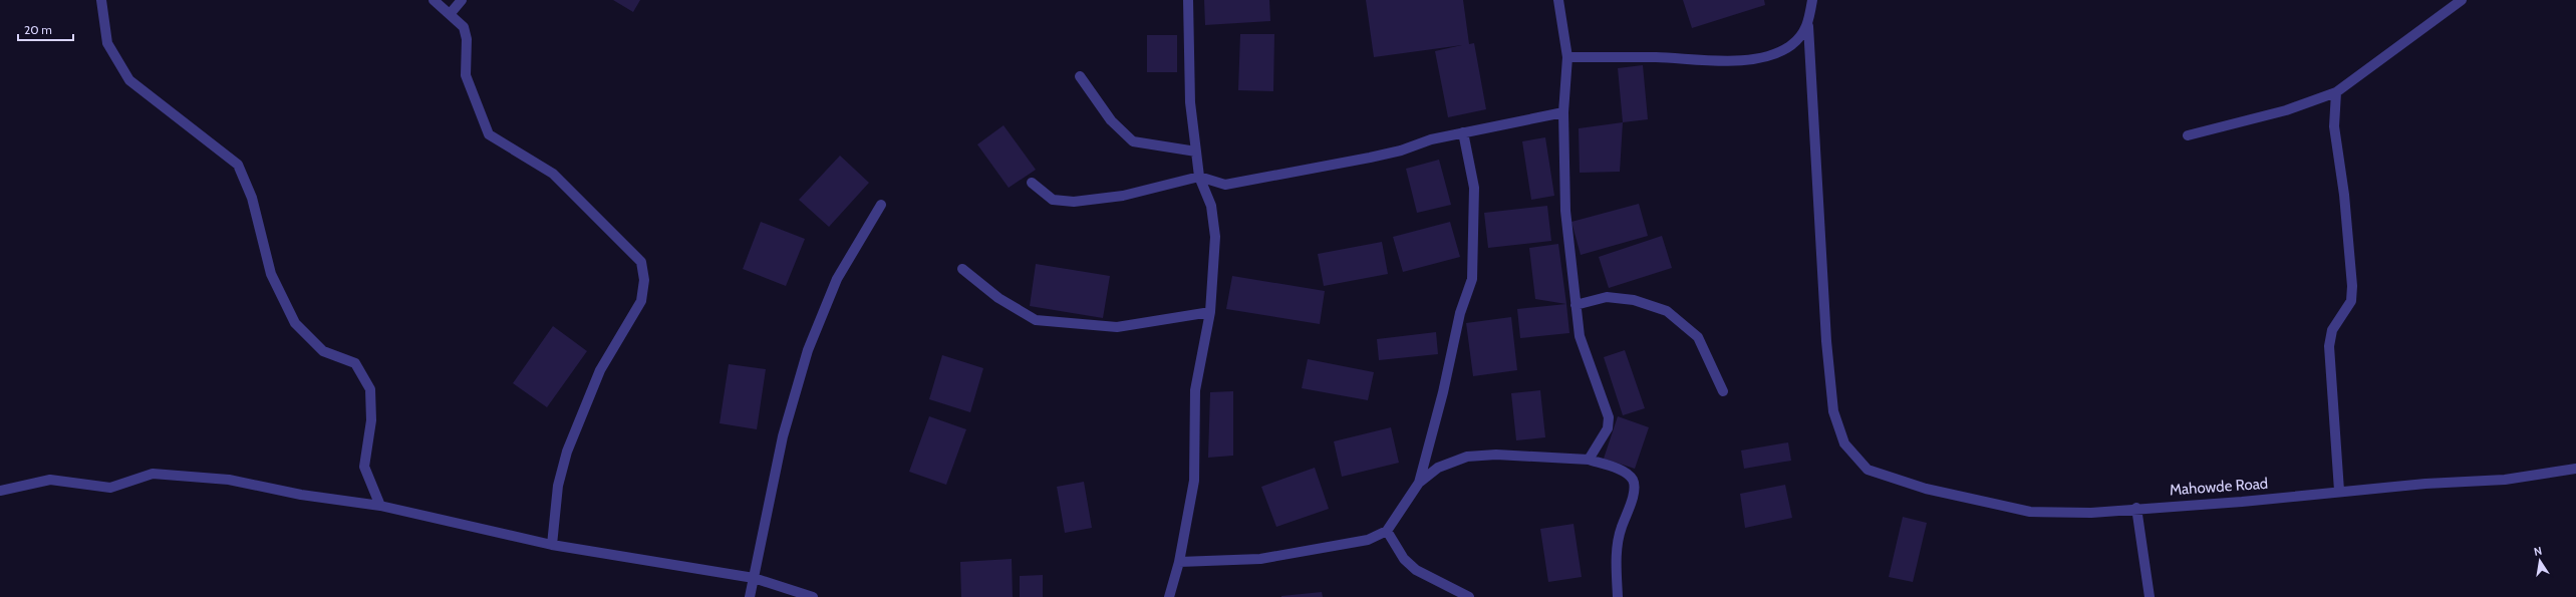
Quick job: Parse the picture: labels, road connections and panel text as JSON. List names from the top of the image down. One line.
{"streets":{"street":["Mahowde Road"]},"scale_bar":"20 m","north":"top"}
